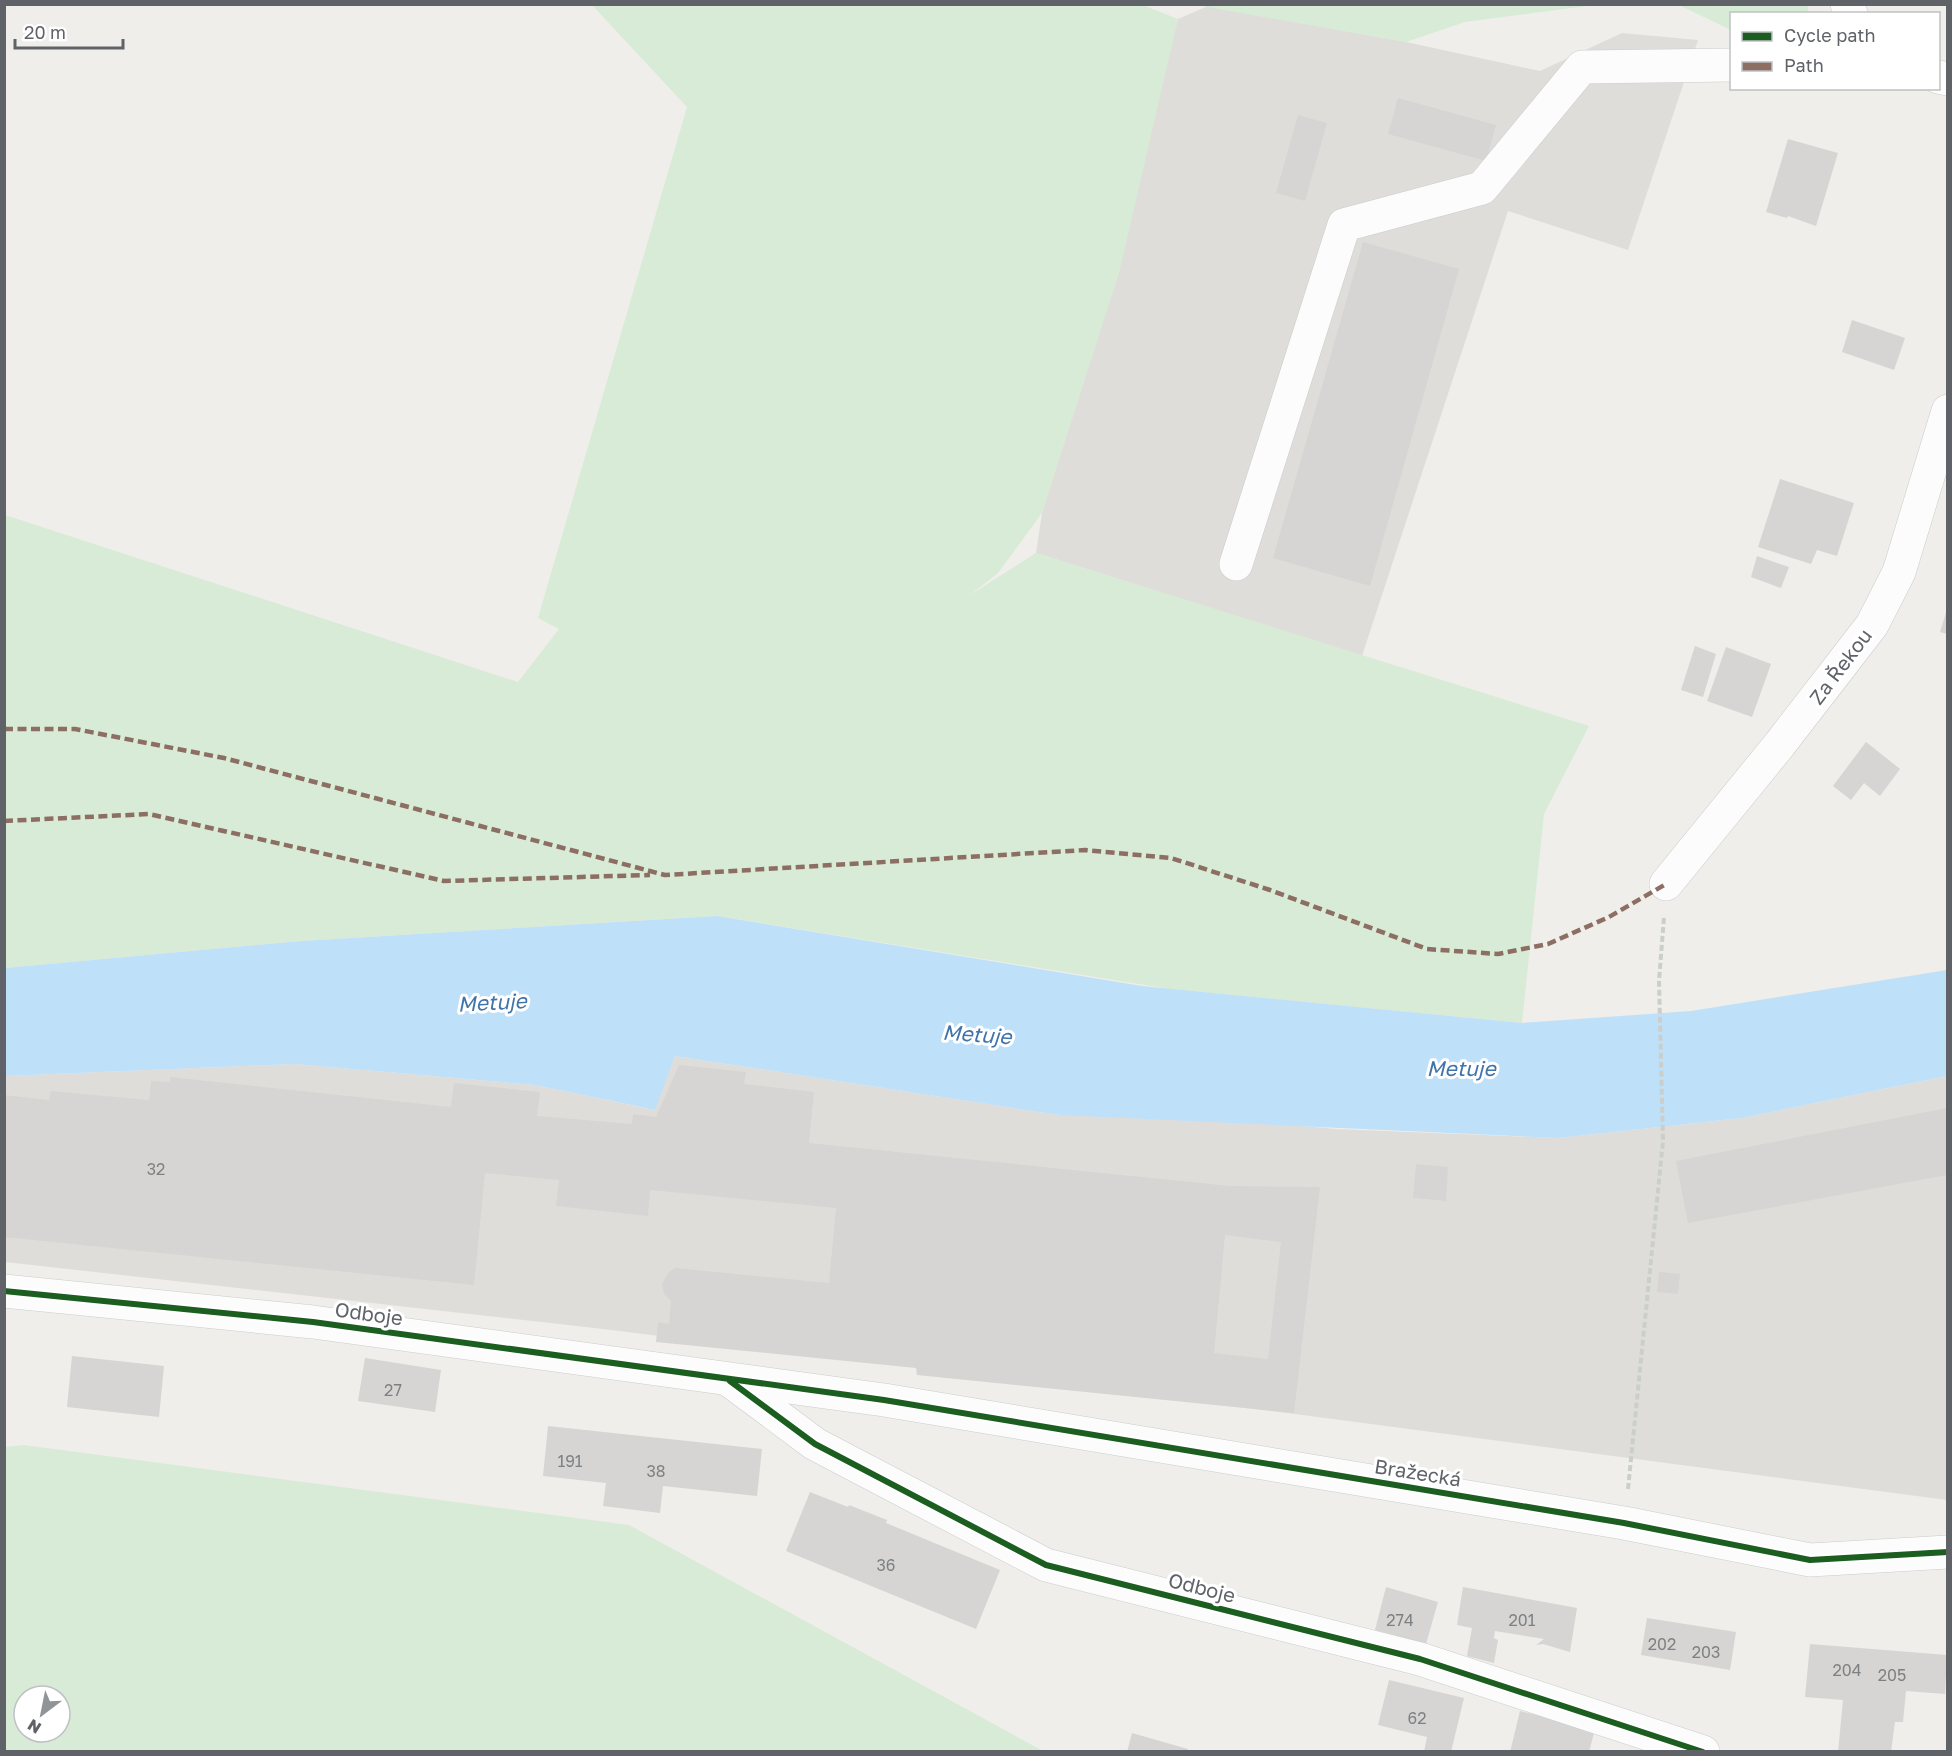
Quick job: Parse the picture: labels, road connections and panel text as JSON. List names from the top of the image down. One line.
{"streets":{"street":["Za Řekou","Odboje","Bražecká"]},"crossings":[["Odboje","Bražecká"]],"water":["Metuje"],"house_numbers":["32","27","191","38","36","274","201","202","203","204","205","62"],"legend":["Cycle path","Path"],"scale_bar":"20 m","north":"bottom left"}
